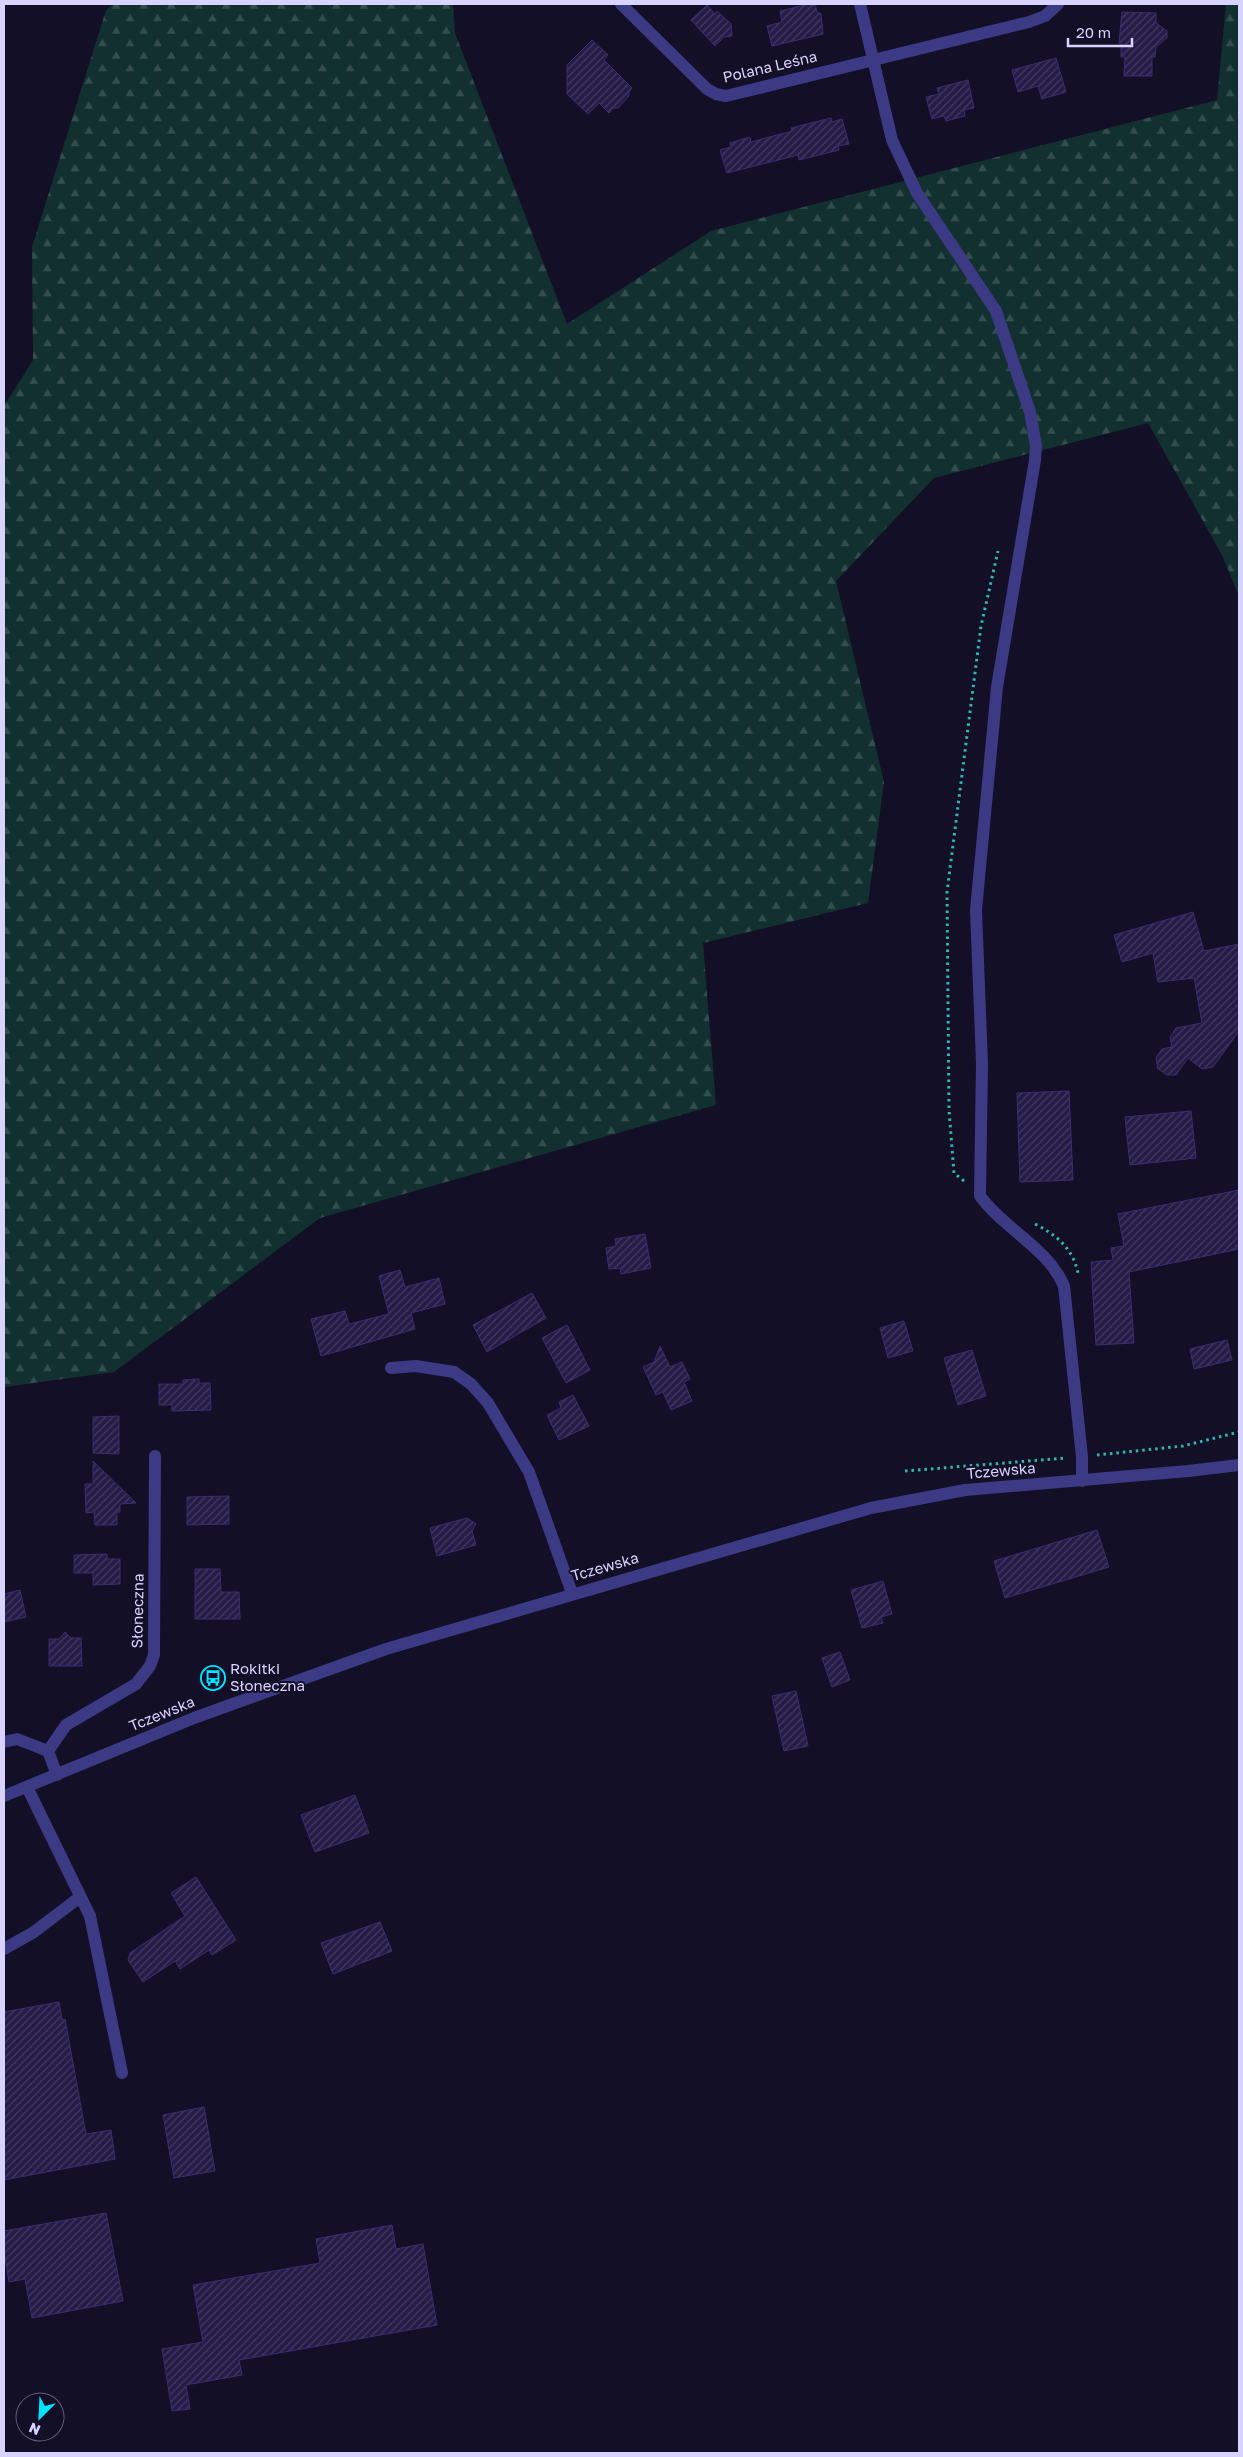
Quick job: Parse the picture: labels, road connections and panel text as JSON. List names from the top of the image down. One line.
{"streets":{"street":["Polana Leśna","Tczewska","Słoneczna"]},"places":{"bus stop":["Rokitki Słoneczna"]},"scale_bar":"20 m","north":"bottom left"}
